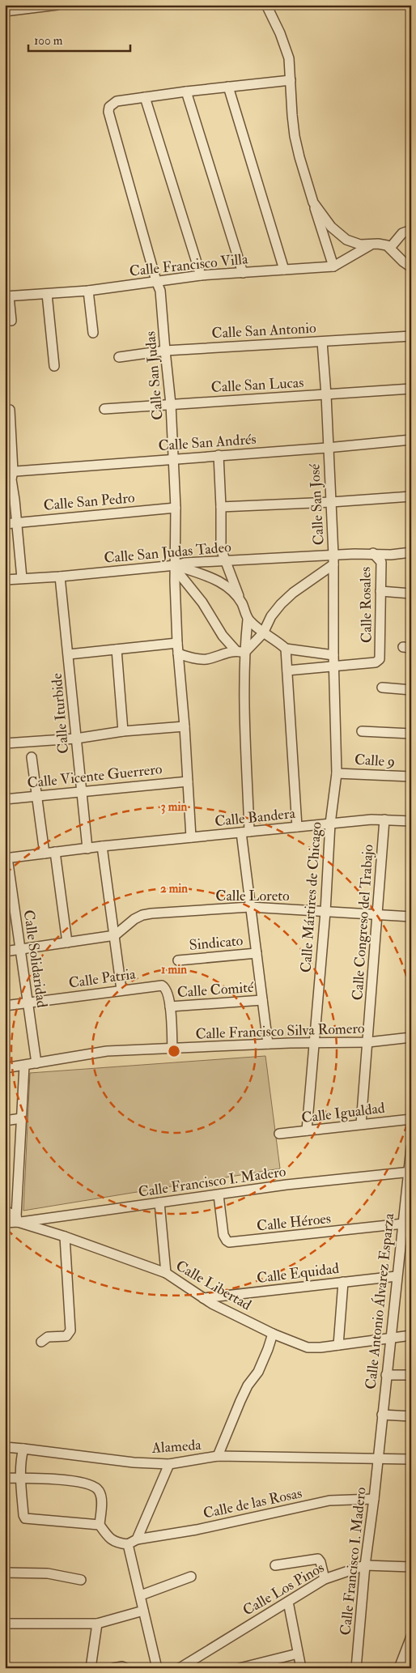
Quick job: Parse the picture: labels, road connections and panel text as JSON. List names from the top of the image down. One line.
{"streets":{"street":["Calle Francisco Villa","Calle San Antonio","Calle San Judas","Calle San Lucas","Calle San Andrés","Calle San Pedro","Calle San José","Calle San Judas Tadeo","Calle Rosales","Calle Iturbide","Calle 9","Calle Vicente Guerrero","Calle Bandera","Calle Loreto","Calle Mártires de Chicago","Calle Congreso del Trabajo","Sindicato","Calle Solidaridad","Calle Patria","Calle Comité","Calle Francisco Silva Romero","Calle Igualdad","Calle Francisco I. Madero","Calle Héroes","Calle Equidad","Calle Libertad","Calle Antonio Álvarez Esparza","Alameda","Calle de las Rosas","Calle Los Pinos"]},"crossings":[["Calle Francisco Villa","Calle San Judas"],["Calle San Antonio","Calle San Judas"],["Calle San Antonio","Calle San José"],["Calle San Judas","Calle San Lucas"],["Calle San Judas","Calle San Andrés"],["Calle San Judas","Calle San Pedro"],["Calle San Judas","Calle San Judas Tadeo"],["Calle San Judas","Calle Vicente Guerrero"],["Calle San Judas","Calle Bandera"],["Calle San Lucas","Calle San José"],["Calle San Andrés","Calle San José"],["Calle San José","Calle San Judas Tadeo"],["Calle San José","Calle Rosales"],["Calle San José","Calle Mártires de Chicago"],["Calle San Judas Tadeo","Calle Rosales"],["Calle San Judas Tadeo","Calle Iturbide"],["Calle Rosales","Calle Mártires de Chicago"],["Calle Iturbide","Calle Vicente Guerrero"],["Calle Iturbide","Calle Bandera"],["Calle 9","Calle Mártires de Chicago"],["Calle Bandera","Calle Mártires de Chicago"],["Calle Bandera","Calle Congreso del Trabajo"],["Calle Bandera","Calle Solidaridad"],["Calle Loreto","Calle Mártires de Chicago"],["Calle Loreto","Calle Congreso del Trabajo"],["Calle Mártires de Chicago","Calle Francisco Silva Romero"],["Calle Mártires de Chicago","Calle Igualdad"],["Calle Congreso del Trabajo","Calle Francisco Silva Romero"],["Calle Congreso del Trabajo","Calle Igualdad"],["Calle Solidaridad","Calle Patria"],["Calle Solidaridad","Calle Francisco Silva Romero"],["Calle Patria","Calle Comité"],["Calle Patria","Calle Francisco Silva Romero"],["Calle Francisco I. Madero","Calle Héroes"],["Calle Francisco I. Madero","Calle Libertad"],["Calle Francisco I. Madero","Calle Antonio Álvarez Esparza"],["Calle Francisco I. Madero","Alameda"],["Calle Francisco I. Madero","Calle de las Rosas"],["Calle Francisco I. Madero","Calle Los Pinos"],["Calle Héroes","Calle Antonio Álvarez Esparza"],["Calle Equidad","Calle Libertad"],["Calle Equidad","Calle Antonio Álvarez Esparza"],["Calle Libertad","Calle Antonio Álvarez Esparza"],["Calle Antonio Álvarez Esparza","Alameda"]],"scale_bar":"100 m","rings":["3 min","2 min","1 min"]}
